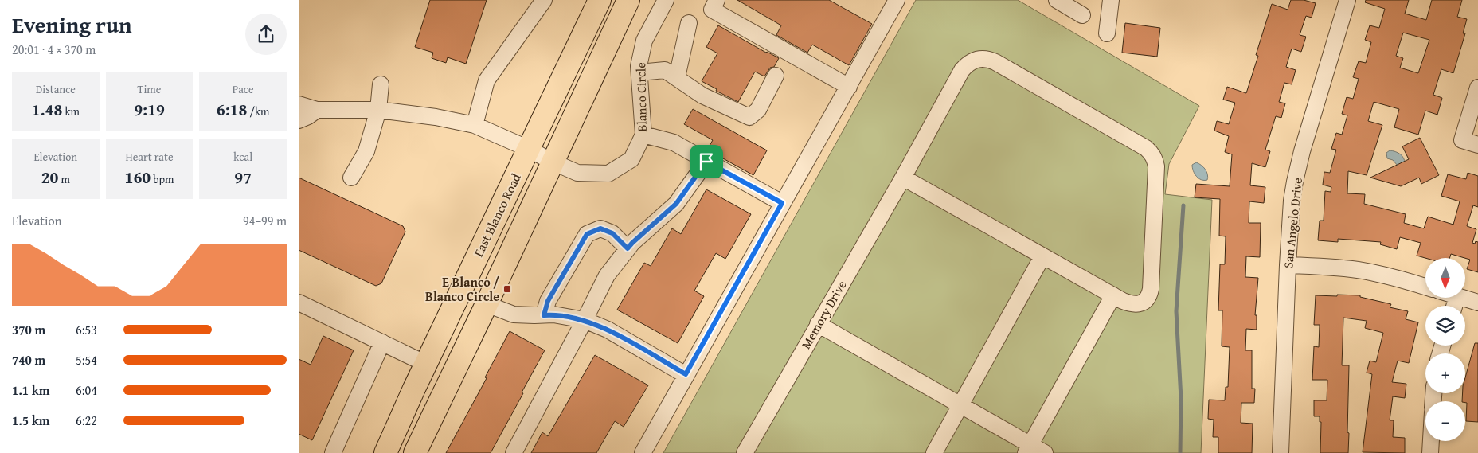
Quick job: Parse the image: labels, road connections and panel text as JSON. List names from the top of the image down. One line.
{"streets":{"highway":["East Blanco Road"],"street":["Blanco Circle","San Angelo Drive","Memory Drive"]},"crossings":[["Blanco Circle","East Blanco Road"]],"places":{"transit":["E Blanco / Blanco Circle"]},"north":"bottom","page":{"heading":["Evening run","20:01 · 4 × 370 m"],"stats":[["Distance","1.48 km"],["Time","9:19"],["Pace","6:18 /km"],["Elevation","20 m"],["Heart rate","160 bpm"],["kcal","97"]],"chart":["Elevation","94–99 m"],"map_buttons":["+","−"],"list":[{"name":"370 m","note":"6:53"},{"name":"740 m","note":"5:54"},{"name":"1.1 km","note":"6:04"},{"name":"1.5 km","note":"6:22"}]}}
